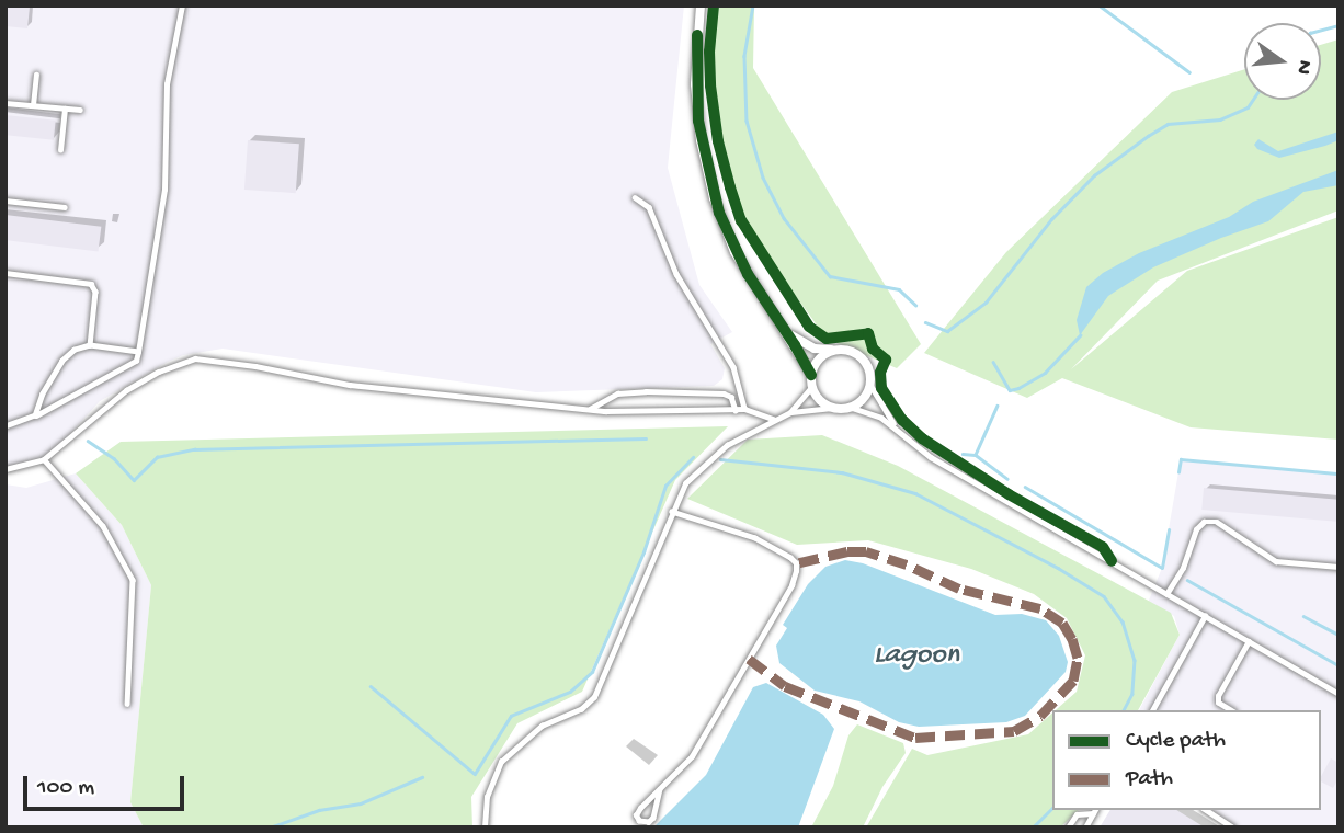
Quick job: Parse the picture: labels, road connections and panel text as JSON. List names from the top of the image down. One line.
{"water":["Lagoon"],"legend":["Cycle path","Path"],"scale_bar":"100 m","north":"right"}
